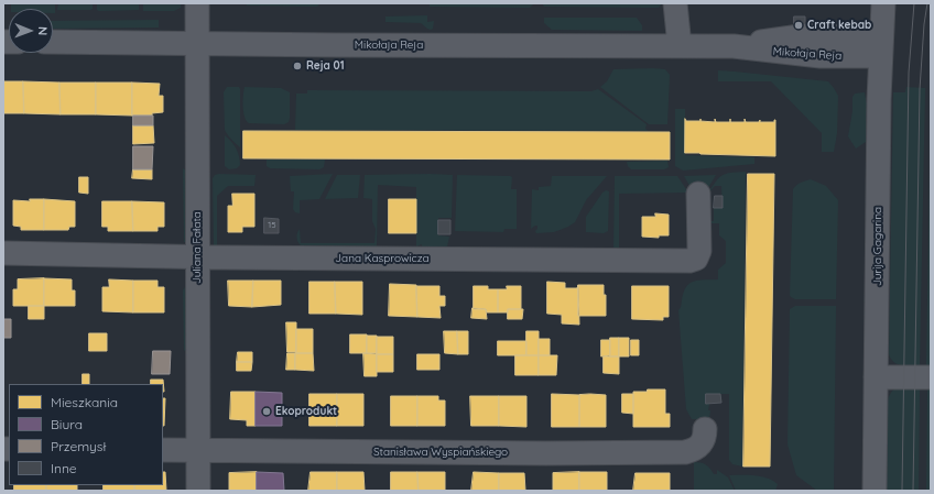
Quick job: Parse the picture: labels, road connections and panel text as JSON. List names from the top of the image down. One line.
{"streets":{"street":["Mikołaja Reja","Jurija Gagarina","Juliana Fałata","Jana Kasprowicza","Stanisława Wyspiańskiego"]},"crossings":[["Mikołaja Reja","Jurija Gagarina"],["Mikołaja Reja","Juliana Fałata"],["Juliana Fałata","Jana Kasprowicza"],["Juliana Fałata","Stanisława Wyspiańskiego"]],"places":["Craft kebab","Reja 01","Ekoprodukt"],"house_numbers":["15"],"legend":["Mieszkania","Biura","Przemysł","Inne"],"north":"right"}
